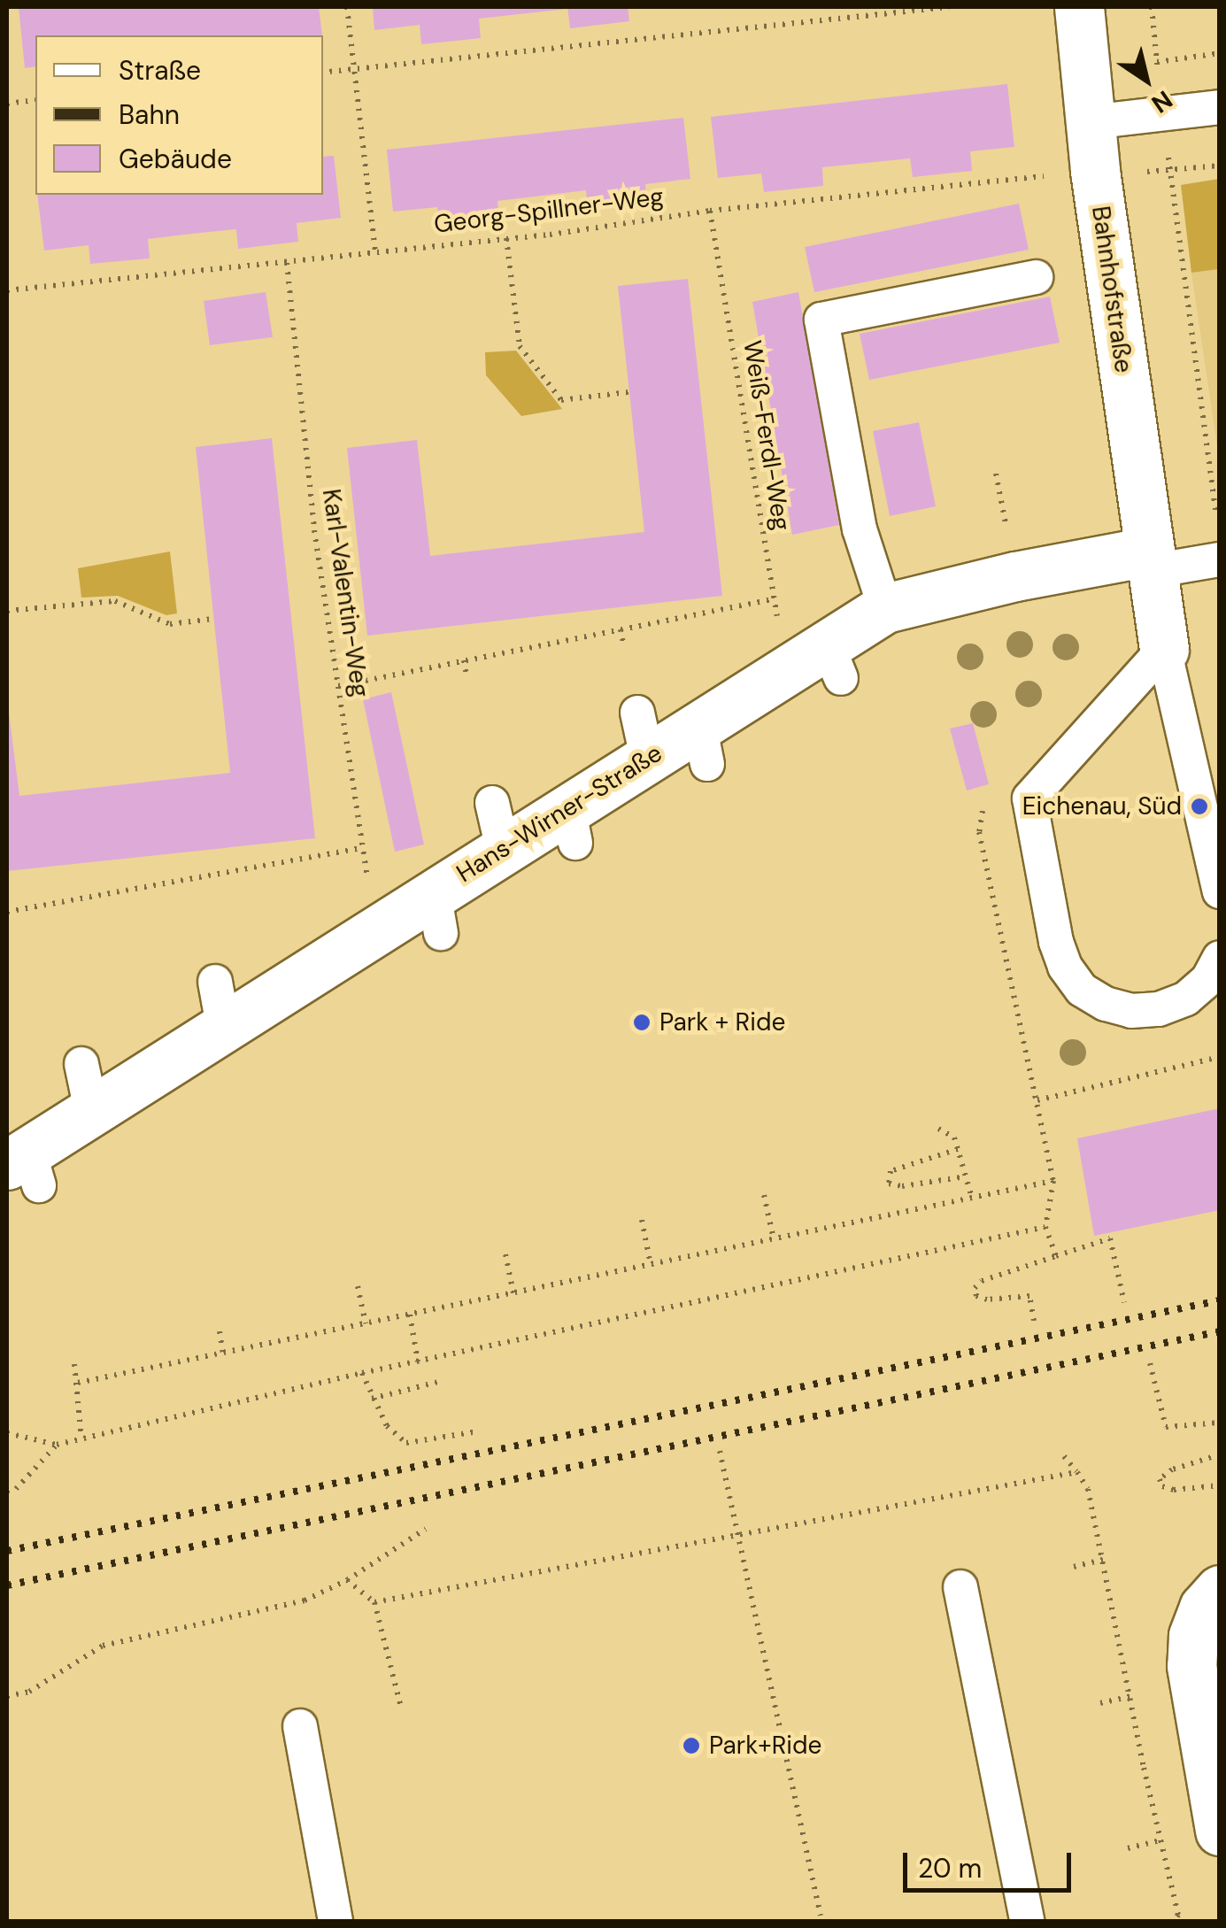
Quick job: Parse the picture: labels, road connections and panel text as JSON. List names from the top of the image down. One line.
{"streets":{"street":["Bahnhofstraße","Hans-Wirner-Straße"],"path":["Georg-Spillner-Weg","Weiß-Ferdl-Weg","Karl-Valentin-Weg"]},"crossings":[["Georg-Spillner-Weg","Bahnhofstraße"],["Georg-Spillner-Weg","Weiß-Ferdl-Weg"],["Georg-Spillner-Weg","Karl-Valentin-Weg"],["Bahnhofstraße","Hans-Wirner-Straße"],["Weiß-Ferdl-Weg","Hans-Wirner-Straße"],["Karl-Valentin-Weg","Hans-Wirner-Straße"]],"places":["Eichenau, Süd","Park + Ride","Park+Ride"],"legend":["Straße","Bahn","Gebäude"],"scale_bar":"20 m","north":"bottom right"}
